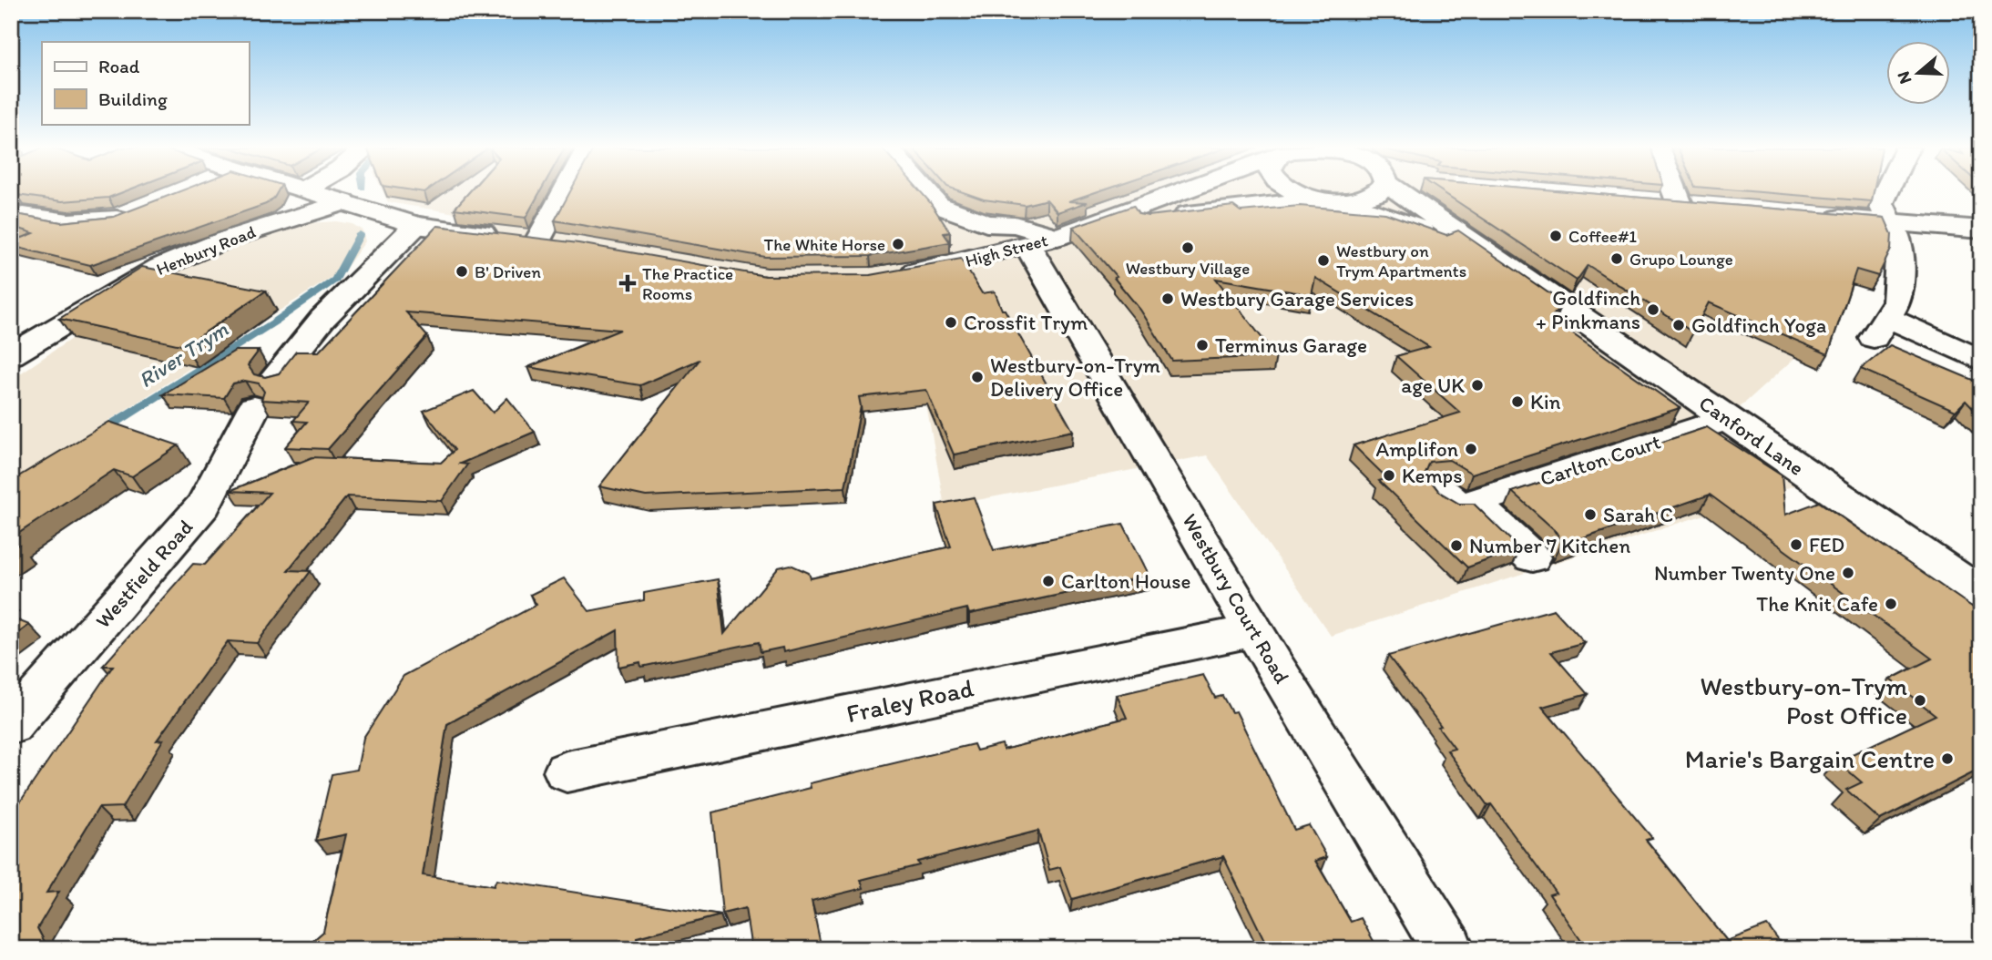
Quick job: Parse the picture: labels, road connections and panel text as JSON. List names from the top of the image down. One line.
{"streets":{"street":["Henbury Road","High Street","Canford Lane","Carlton Court","Westfield Road","Westbury Court Road","Fraley Road"]},"crossings":[["High Street","Canford Lane"],["High Street","Westbury Court Road"],["Canford Lane","Carlton Court"],["Westbury Court Road","Fraley Road"]],"water":["River Trym"],"places":{"other":["Coffee#1","The White Horse","Westbury Village","Grupo Lounge","Westbury on Trym Apartments","B' Driven","Westbury Garage Services","Goldfinch + Pinkmans","Crossfit Trym","Goldfinch Yoga","Terminus Garage","Westbury-on-Trym Delivery Office","age UK","Kin","Amplifon","Kemps","Sarah C","FED","Number 7 Kitchen","Number Twenty One","Carlton House","The Knit Cafe","Westbury-on-Trym Post Office","Marie's Bargain Centre"],"health":["The Practice Rooms"]},"legend":["Road","Building"],"north":"left"}
